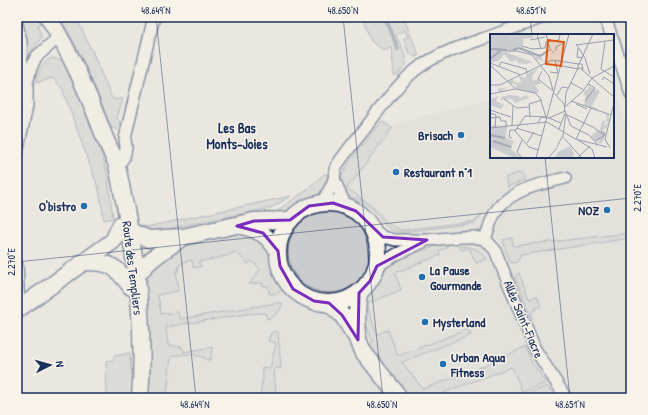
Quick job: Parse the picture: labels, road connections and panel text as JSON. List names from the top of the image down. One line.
{"streets":{"street":["Route des Templiers","Allée Saint-Fiacre"]},"districts":["Les Bas Monts-Joies"],"places":["Brisach","Restaurant n°1","O'bistro","NOZ","La Pause Gourmande","Mysterland","Urban Aqua Fitness"],"north":"right","coordinates":["48.649°N","48.650°N","48.651°N","2.270°E"]}
